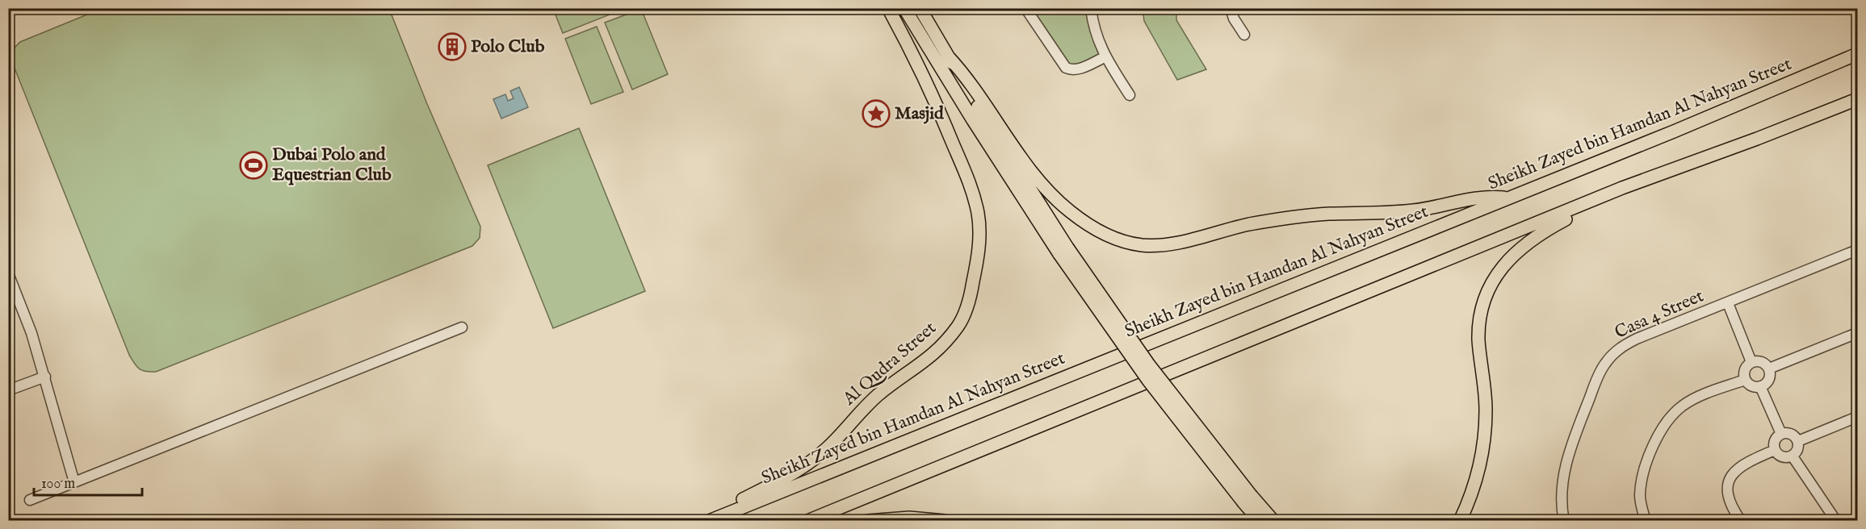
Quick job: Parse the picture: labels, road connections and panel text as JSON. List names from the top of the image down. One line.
{"streets":{"main road":["Sheikh Zayed bin Hamdan Al Nahyan Street","Al Qudra Street"],"street":["Casa 4 Street"]},"crossings":[["Sheikh Zayed bin Hamdan Al Nahyan Street","Al Qudra Street"]],"places":{"building":["Polo Club"],"place":["Masjid"],"sports":["Dubai Polo and Equestrian Club"]},"scale_bar":"100 m"}
